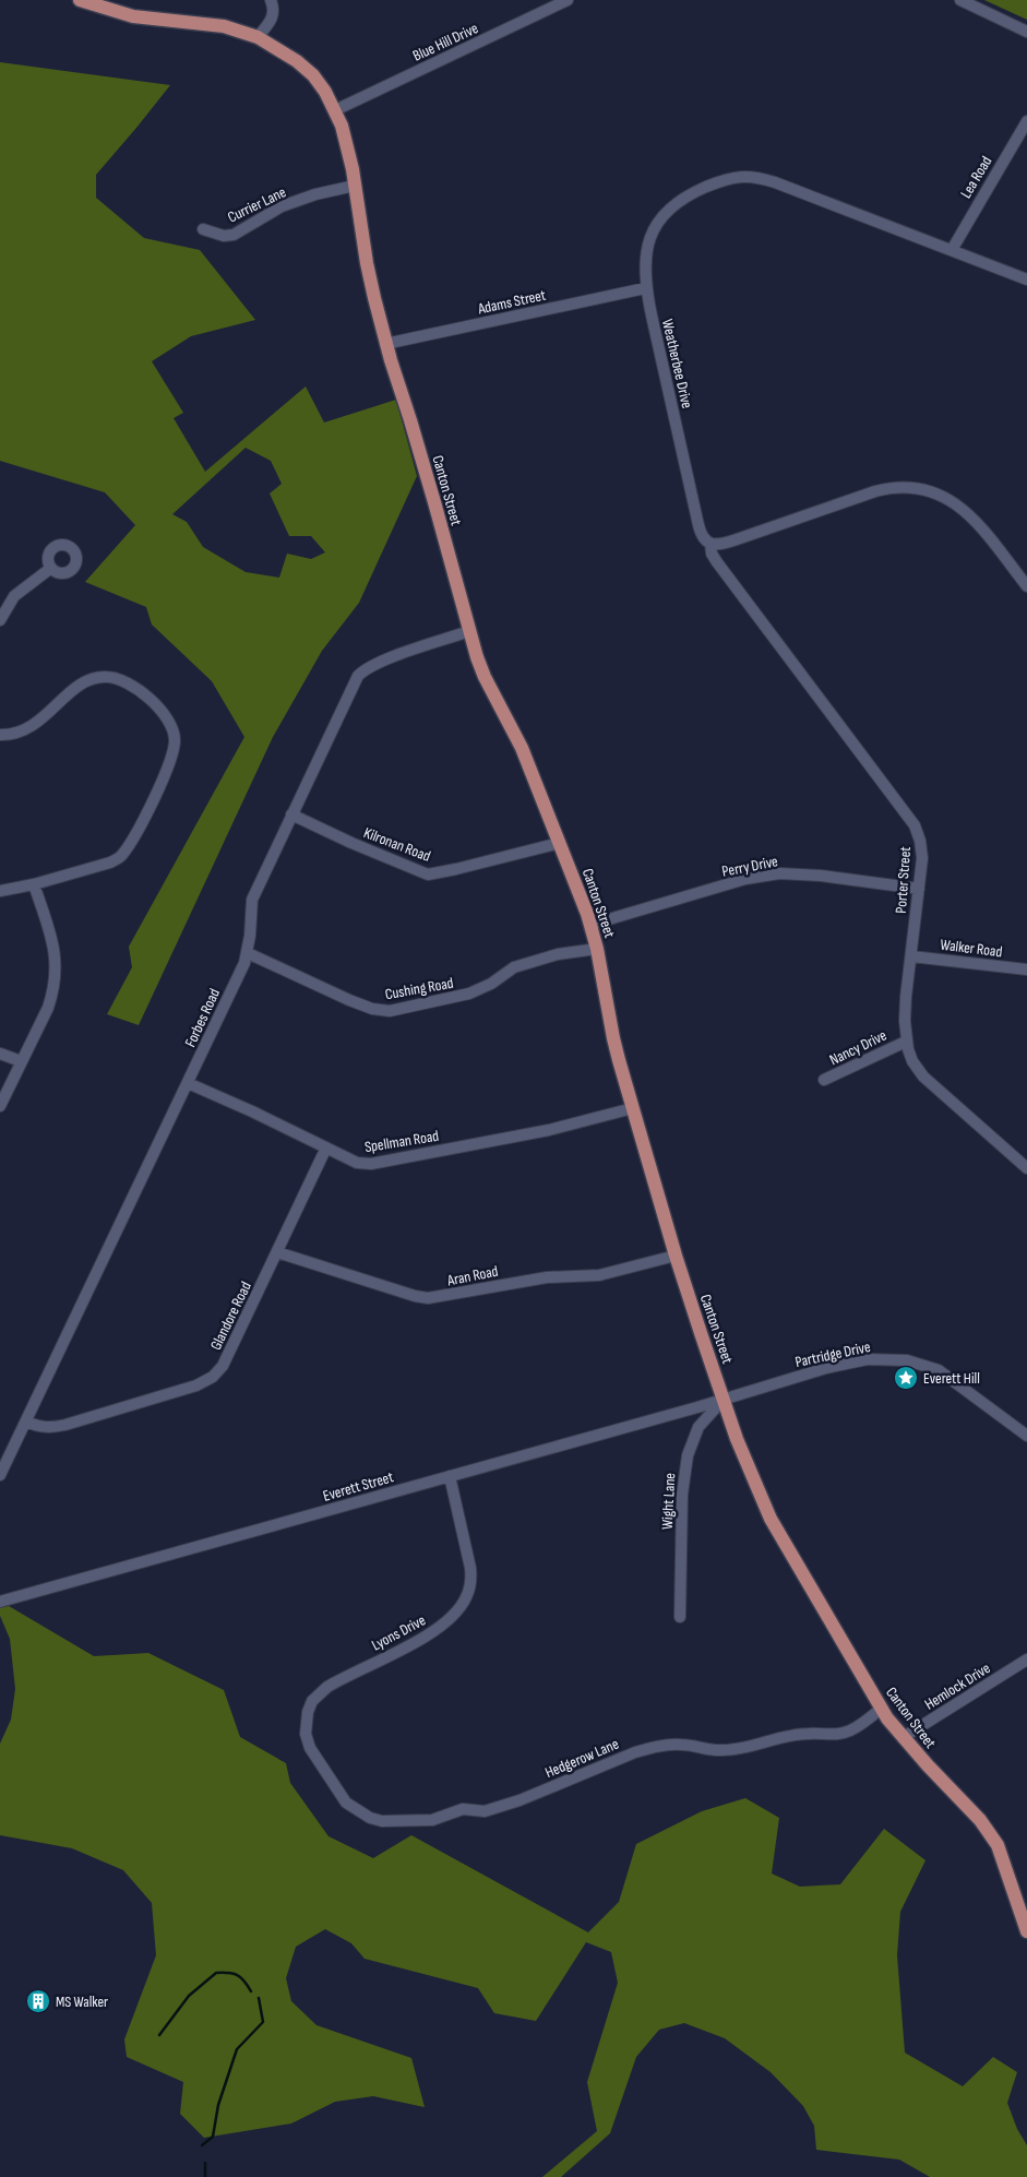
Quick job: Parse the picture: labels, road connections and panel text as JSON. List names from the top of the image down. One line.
{"streets":{"main road":["Canton Street"],"street":["Blue Hill Drive","Lea Road","Currier Lane","Adams Street","Weatherbee Drive","Kilronan Road","Perry Drive","Porter Street","Walker Road","Cushing Road","Forbes Road","Nancy Drive","Spellman Road","Aran Road","Glandore Road","Partridge Drive","Everett Street","Wight Lane","Lyons Drive","Hemlock Drive","Hedgerow Lane"]},"crossings":[["Blue Hill Drive","Canton Street"],["Lea Road","Weatherbee Drive"],["Currier Lane","Canton Street"],["Adams Street","Weatherbee Drive"],["Adams Street","Canton Street"],["Weatherbee Drive","Porter Street"],["Canton Street","Kilronan Road"],["Canton Street","Perry Drive"],["Canton Street","Cushing Road"],["Canton Street","Forbes Road"],["Canton Street","Spellman Road"],["Canton Street","Aran Road"],["Canton Street","Partridge Drive"],["Canton Street","Everett Street"],["Canton Street","Wight Lane"],["Canton Street","Hemlock Drive"],["Canton Street","Hedgerow Lane"],["Kilronan Road","Forbes Road"],["Perry Drive","Porter Street"],["Porter Street","Walker Road"],["Porter Street","Nancy Drive"],["Cushing Road","Forbes Road"],["Forbes Road","Spellman Road"],["Forbes Road","Glandore Road"],["Spellman Road","Glandore Road"],["Aran Road","Glandore Road"],["Partridge Drive","Everett Street"],["Partridge Drive","Wight Lane"],["Everett Street","Wight Lane"],["Everett Street","Lyons Drive"],["Lyons Drive","Hedgerow Lane"]],"places":{"place":["Everett Hill"],"building":["MS Walker"]}}
